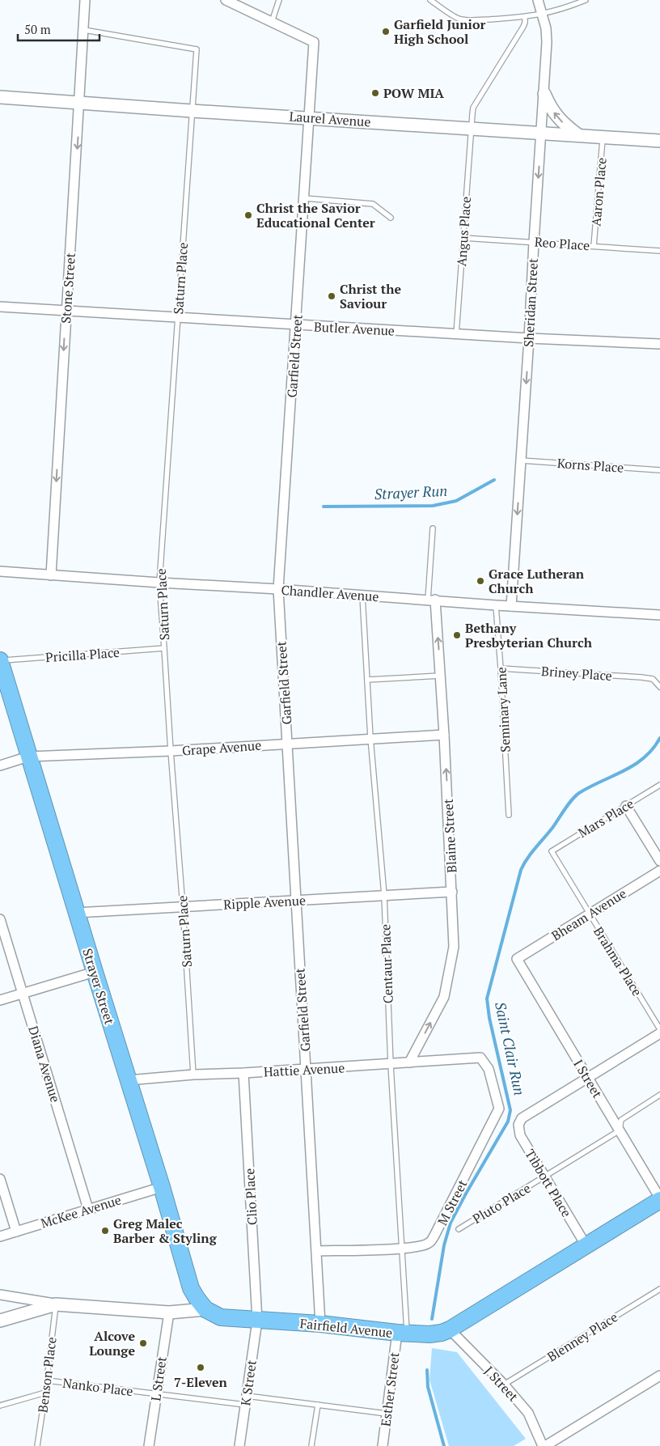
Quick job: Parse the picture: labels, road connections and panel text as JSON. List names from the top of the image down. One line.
{"streets":{"highway":["Strayer Street","Fairfield Avenue"],"street":["Laurel Avenue","Stone Street","Sheridan Street","Butler Avenue","Garfield Street","Chandler Avenue","Grape Avenue","Blaine Street","Ripple Avenue","Bheam Avenue","Diana Avenue","Hattie Avenue","I Street","Tibbott Place","Clio Place","M Street","McKee Avenue","L Street","K Street","J Street","Esther Street"],"lane":["Aaron Place","Angus Place","Reo Place","Saturn Place","Korns Place","Pricilla Place","Briney Place","Seminary Lane","Mars Place","Brahma Place","Centaur Place","Pluto Place","Blenney Place","Benson Place","Nanko Place"]},"crossings":[["Laurel Avenue","Aaron Place"],["Laurel Avenue","Angus Place"],["Laurel Avenue","Saturn Place"],["Laurel Avenue","Stone Street"],["Laurel Avenue","Sheridan Street"],["Laurel Avenue","Garfield Street"],["Aaron Place","Reo Place"],["Angus Place","Reo Place"],["Angus Place","Butler Avenue"],["Reo Place","Sheridan Street"],["Saturn Place","Stone Street"],["Saturn Place","Butler Avenue"],["Saturn Place","Chandler Avenue"],["Saturn Place","Pricilla Place"],["Saturn Place","Grape Avenue"],["Saturn Place","Ripple Avenue"],["Saturn Place","Hattie Avenue"],["Stone Street","Butler Avenue"],["Stone Street","Chandler Avenue"],["Sheridan Street","Butler Avenue"],["Sheridan Street","Korns Place"],["Sheridan Street","Chandler Avenue"],["Butler Avenue","Garfield Street"],["Garfield Street","Chandler Avenue"],["Garfield Street","Grape Avenue"],["Garfield Street","Ripple Avenue"],["Garfield Street","Hattie Avenue"],["Garfield Street","M Street"],["Garfield Street","Fairfield Avenue"],["Chandler Avenue","Seminary Lane"],["Chandler Avenue","Blaine Street"],["Chandler Avenue","Centaur Place"],["Pricilla Place","Strayer Street"],["Briney Place","Seminary Lane"],["Grape Avenue","Blaine Street"],["Grape Avenue","Centaur Place"],["Grape Avenue","Strayer Street"],["Mars Place","Brahma Place"],["Blaine Street","Ripple Avenue"],["Blaine Street","Hattie Avenue"],["Ripple Avenue","Centaur Place"],["Ripple Avenue","Strayer Street"],["Bheam Avenue","Brahma Place"],["Bheam Avenue","I Street"],["Centaur Place","Hattie Avenue"],["Centaur Place","M Street"],["Centaur Place","Fairfield Avenue"],["Centaur Place","Esther Street"],["Strayer Street","Hattie Avenue"],["Strayer Street","McKee Avenue"],["Strayer Street","Fairfield Avenue"],["Diana Avenue","McKee Avenue"],["Hattie Avenue","Clio Place"],["Hattie Avenue","M Street"],["I Street","Tibbott Place"],["I Street","Pluto Place"],["I Street","Fairfield Avenue"],["Tibbott Place","Pluto Place"],["Tibbott Place","Fairfield Avenue"],["Clio Place","Fairfield Avenue"],["Clio Place","K Street"],["Fairfield Avenue","Benson Place"],["Fairfield Avenue","L Street"],["Fairfield Avenue","K Street"],["Fairfield Avenue","J Street"],["Fairfield Avenue","Esther Street"],["Blenney Place","J Street"],["Benson Place","Nanko Place"],["L Street","Nanko Place"],["K Street","Nanko Place"],["Nanko Place","Esther Street"]],"one_way":["Stone Street","Sheridan Street","Blaine Street"],"water":["Strayer Run","Saint Clair Run"],"places":["Garfield Junior High School","POW MIA","Christ the Savior Educational Center","Christ the Saviour","Grace Lutheran Church","Bethany Presbyterian Church","Greg Malec Barber & Styling","Alcove Lounge","7-Eleven"],"scale_bar":"50 m"}
